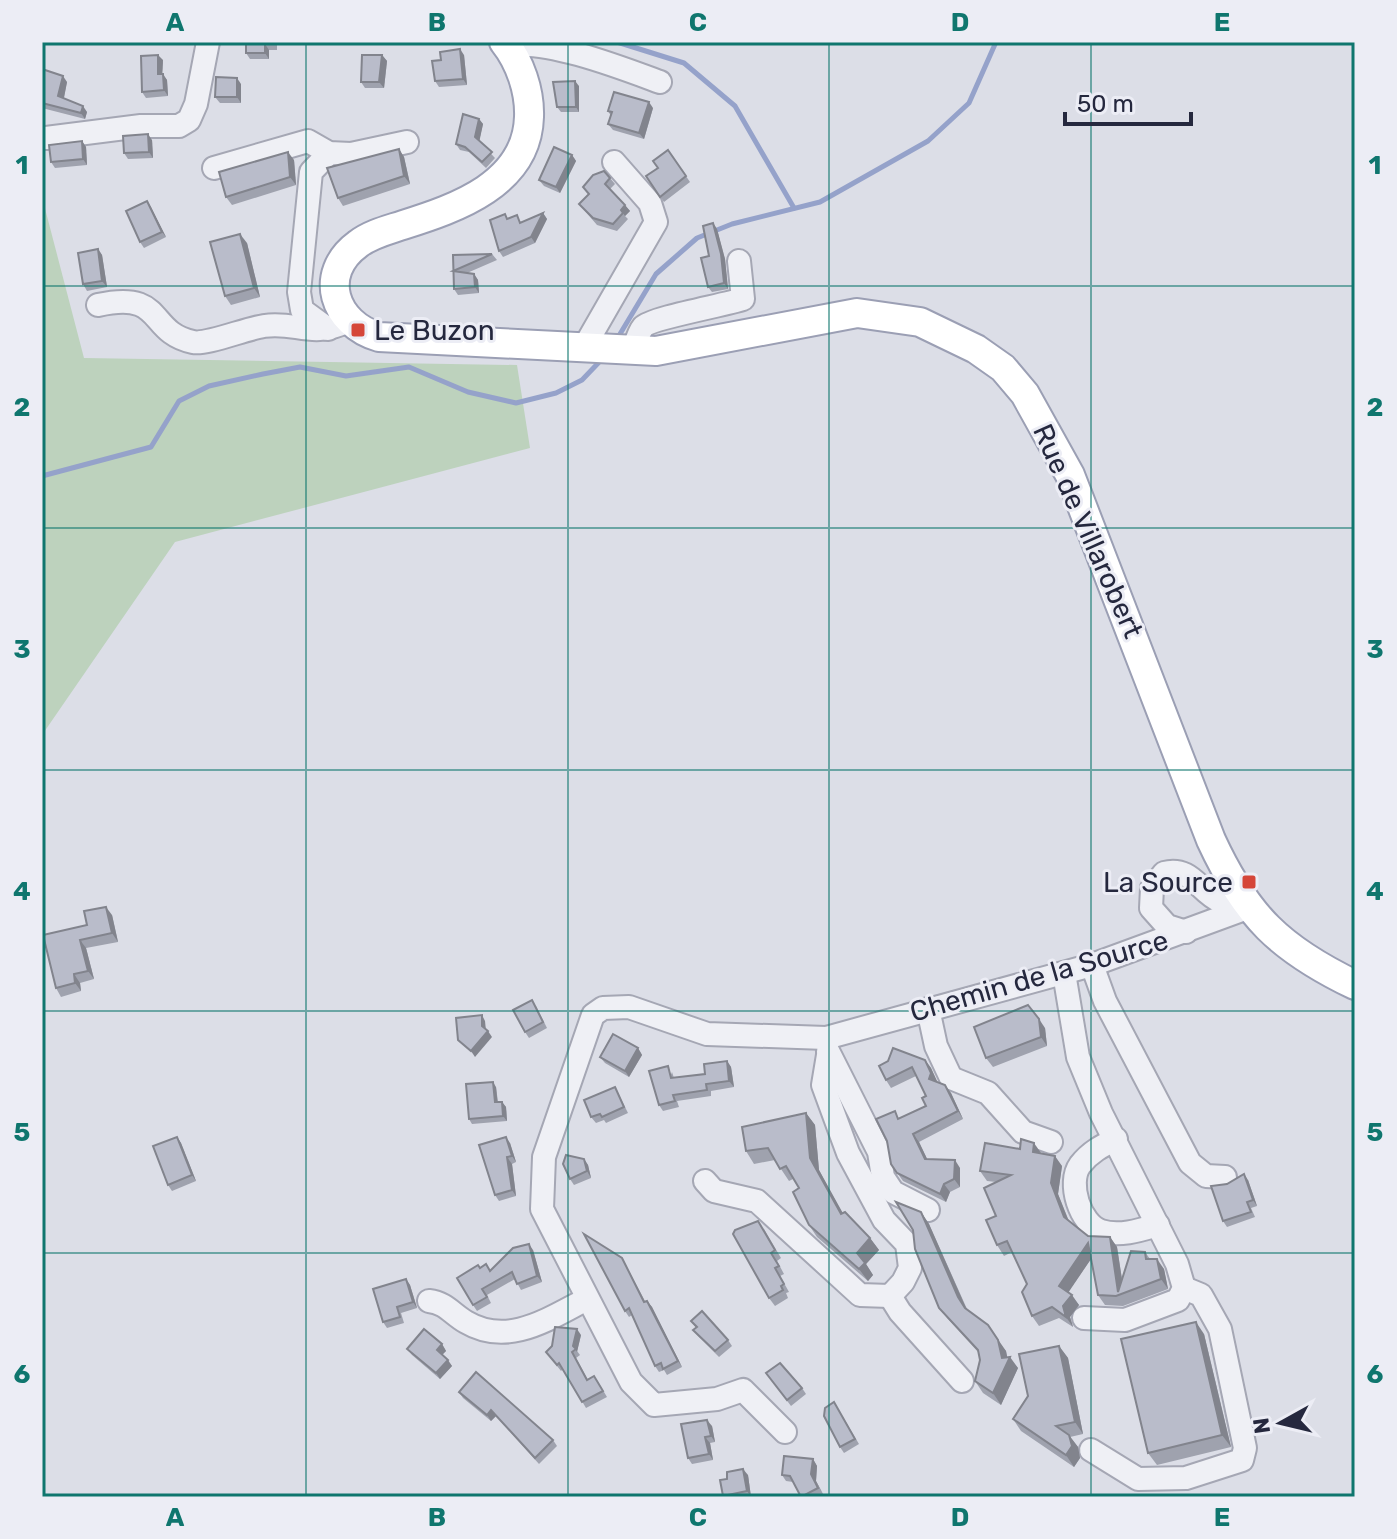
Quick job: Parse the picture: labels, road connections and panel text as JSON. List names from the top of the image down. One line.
{"streets":{"main road":["Rue de Villarobert"],"street":["Chemin de la Source"]},"crossings":[["Rue de Villarobert","Chemin de la Source"]],"places":{"transit":["Le Buzon","La Source"]},"scale_bar":"50 m","north":"left","grid":{"columns":["A","B","C","D","E"],"rows":["1","2","3","4","5","6"]}}
